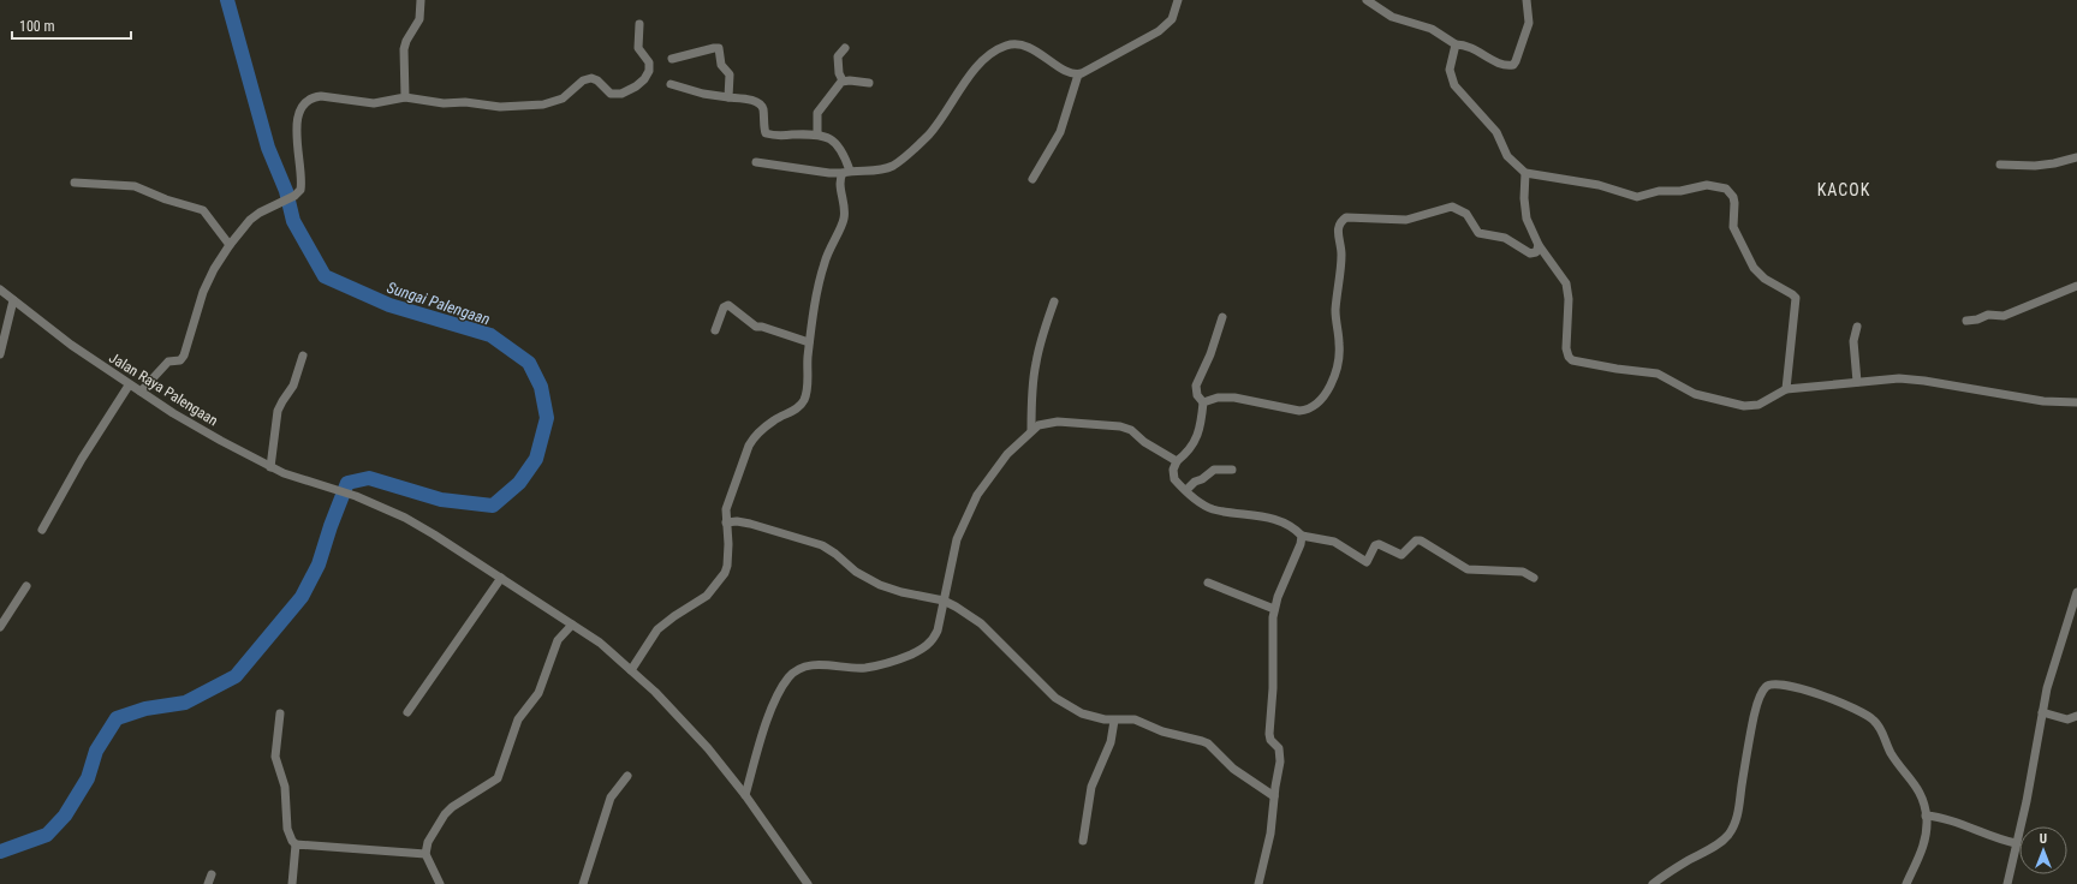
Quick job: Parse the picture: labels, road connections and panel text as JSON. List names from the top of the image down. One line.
{"streets":{"street":["Jalan Raya Palengaan"]},"districts":["KACOK"],"water":["Sungai Palengaan"],"scale_bar":"100 m","north":"top"}
